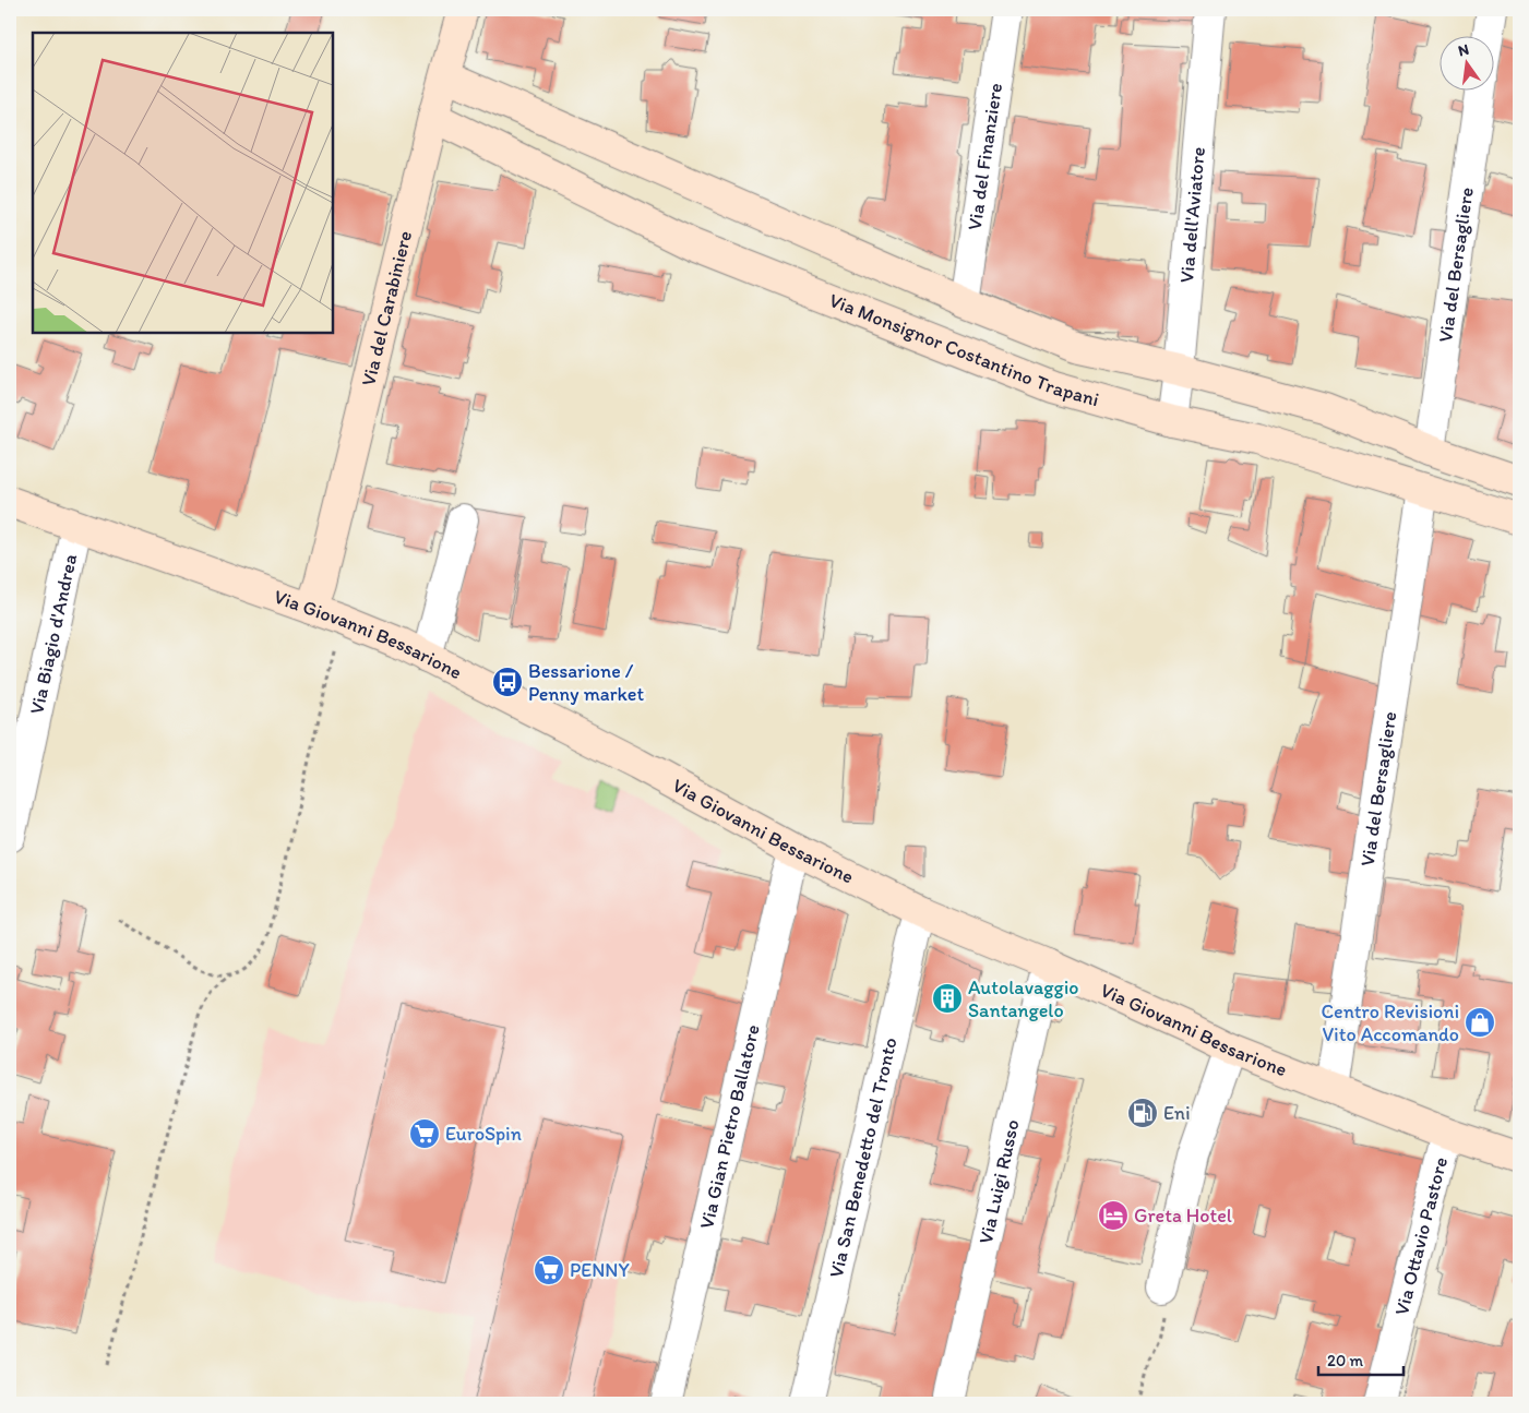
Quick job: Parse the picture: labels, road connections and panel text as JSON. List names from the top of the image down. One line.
{"streets":{"street":["Via del Finanziere","Via dell'Aviatore","Via del Bersagliere","Via del Carabiniere","Via Monsignor Costantino Trapani","Via Biagio d'Andrea","Via Giovanni Bessarione","Via Gian Pietro Ballatore","Via San Benedetto del Tronto","Via Luigi Russo","Via Ottavio Pastore"]},"crossings":[["Via dell'Aviatore","Via Monsignor Costantino Trapani"],["Via del Bersagliere","Via Monsignor Costantino Trapani"],["Via del Bersagliere","Via Giovanni Bessarione"],["Via del Carabiniere","Via Monsignor Costantino Trapani"],["Via del Carabiniere","Via Giovanni Bessarione"],["Via Biagio d'Andrea","Via Giovanni Bessarione"],["Via Giovanni Bessarione","Via Gian Pietro Ballatore"],["Via Giovanni Bessarione","Via San Benedetto del Tronto"],["Via Giovanni Bessarione","Via Luigi Russo"],["Via Giovanni Bessarione","Via Ottavio Pastore"]],"places":{"bus stop":["Bessarione / Penny market"],"building":["Autolavaggio Santangelo"],"shop":["Centro Revisioni Vito Accomando"],"fuel station":["Eni"],"supermarket":["EuroSpin","PENNY"],"hotel":["Greta Hotel"]},"scale_bar":"20 m","north":"top"}
